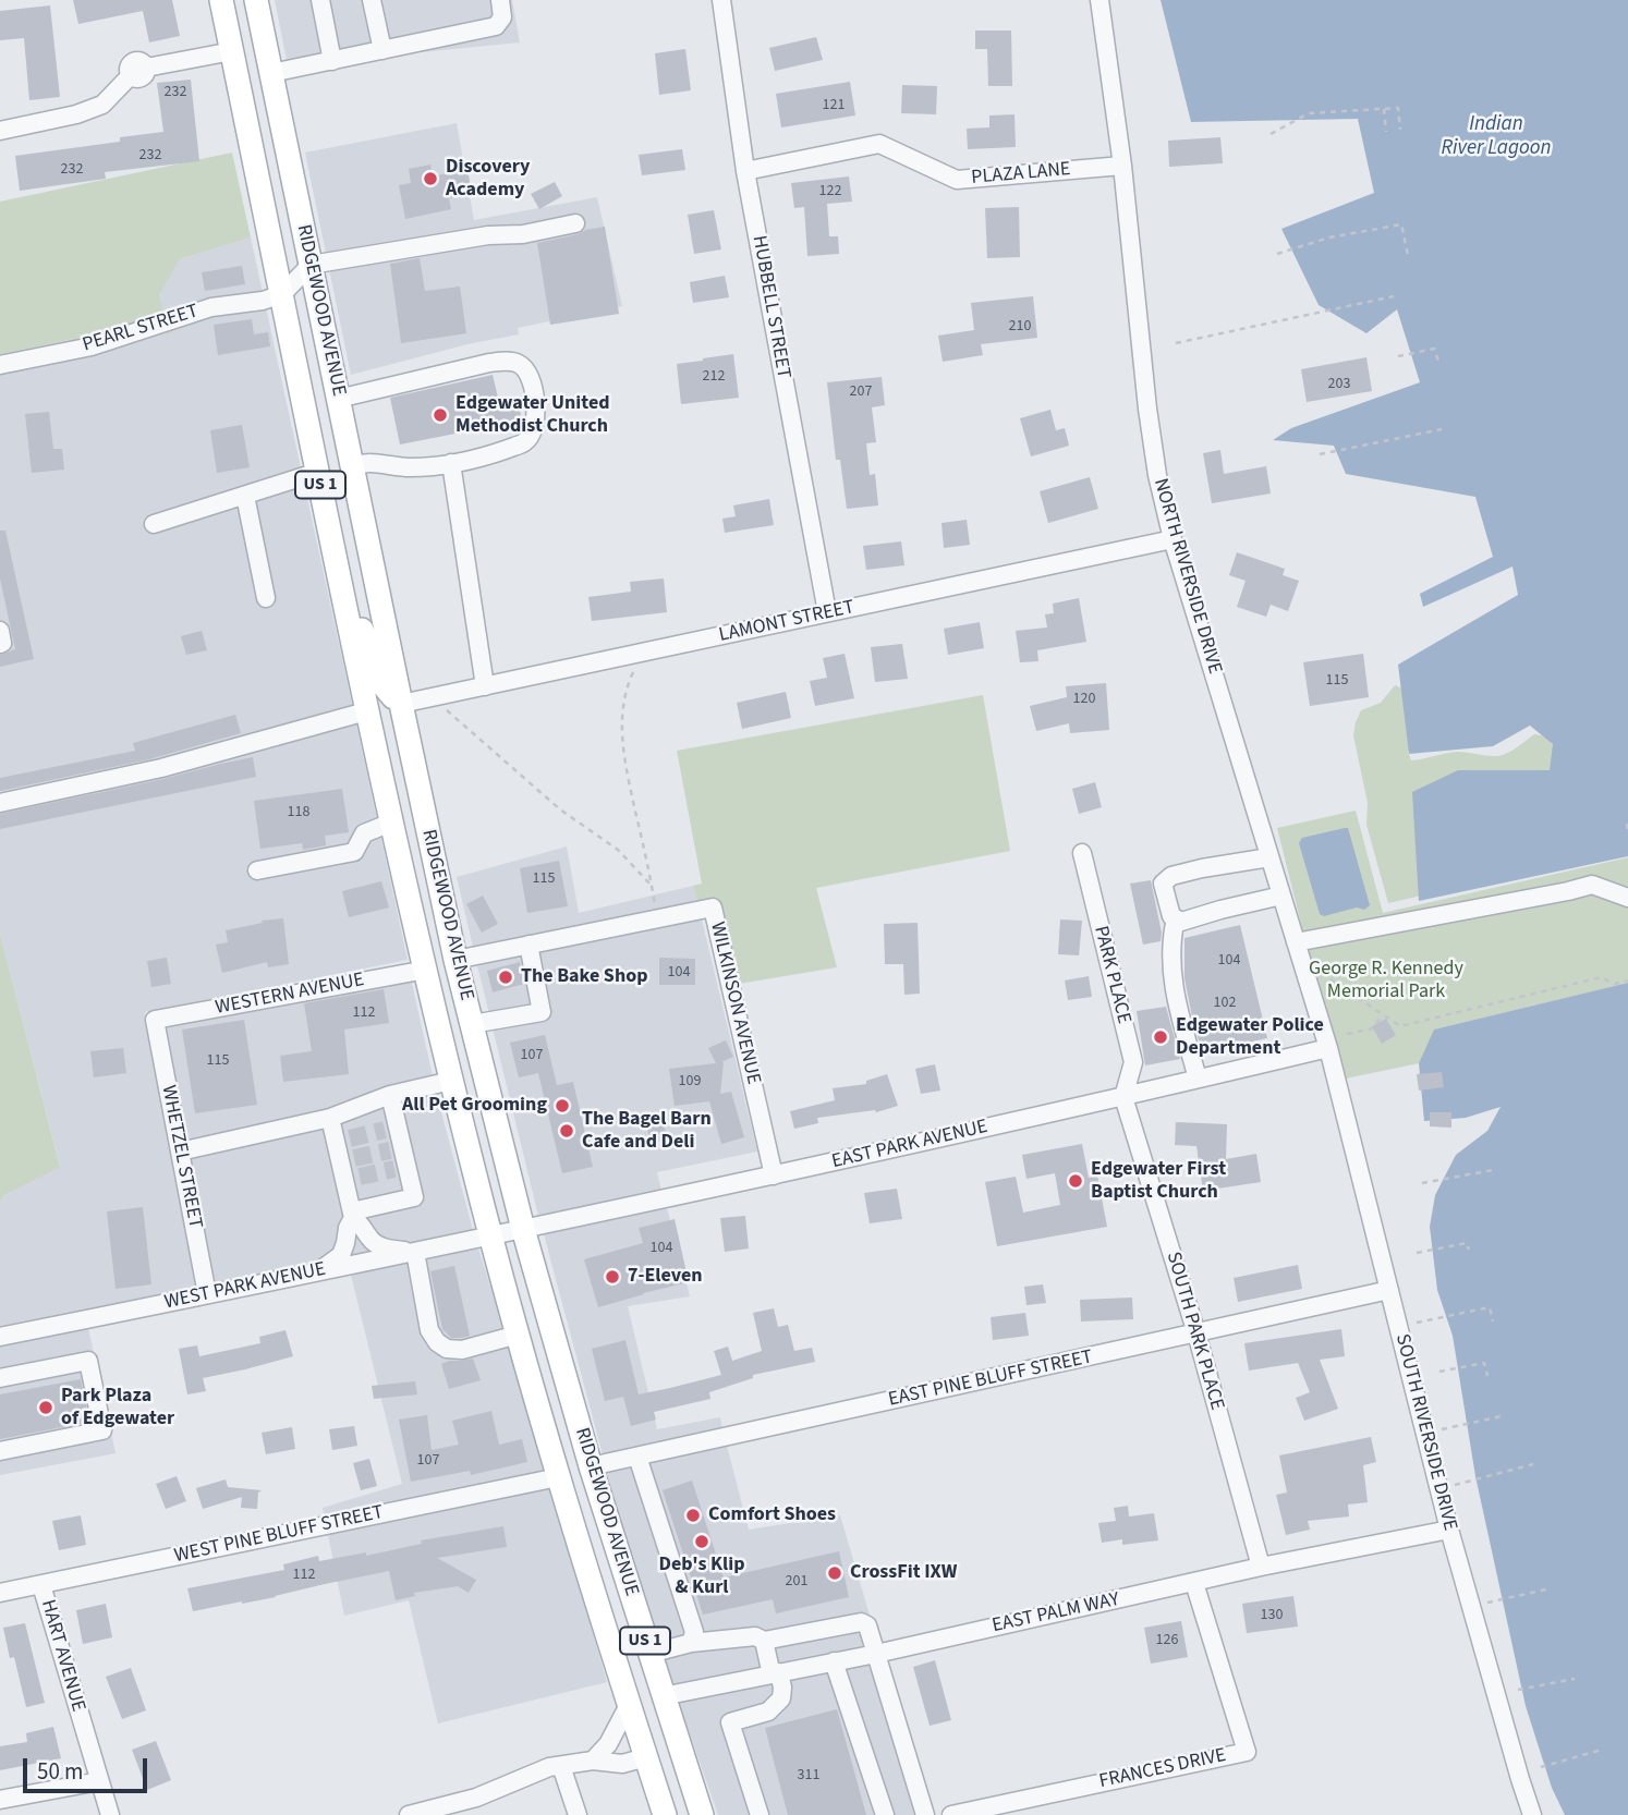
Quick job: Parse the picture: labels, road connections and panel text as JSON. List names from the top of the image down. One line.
{"streets":{"main road":["RIDGEWOOD AVENUE","US 1"],"street":["PLAZA LANE","HUBBELL STREET","PEARL STREET","NORTH RIVERSIDE DRIVE","LAMONT STREET","PARK PLACE","WESTERN AVENUE","WILKINSON AVENUE","EAST PARK AVENUE","WHETZEL STREET","WEST PARK AVENUE","SOUTH PARK PLACE","EAST PINE BLUFF STREET","SOUTH RIVERSIDE DRIVE","WEST PINE BLUFF STREET","EAST PALM WAY","HART AVENUE","FRANCES DRIVE"]},"crossings":[["PLAZA LANE","HUBBELL STREET"],["PLAZA LANE","NORTH RIVERSIDE DRIVE"],["HUBBELL STREET","LAMONT STREET"],["RIDGEWOOD AVENUE","PEARL STREET"],["RIDGEWOOD AVENUE","LAMONT STREET"],["RIDGEWOOD AVENUE","WESTERN AVENUE"],["RIDGEWOOD AVENUE","WILKINSON AVENUE"],["RIDGEWOOD AVENUE","EAST PARK AVENUE"],["RIDGEWOOD AVENUE","WEST PARK AVENUE"],["RIDGEWOOD AVENUE","EAST PINE BLUFF STREET"],["RIDGEWOOD AVENUE","WEST PINE BLUFF STREET"],["RIDGEWOOD AVENUE","EAST PALM WAY"],["NORTH RIVERSIDE DRIVE","LAMONT STREET"],["NORTH RIVERSIDE DRIVE","EAST PARK AVENUE"],["NORTH RIVERSIDE DRIVE","SOUTH RIVERSIDE DRIVE"],["PARK PLACE","EAST PARK AVENUE"],["PARK PLACE","SOUTH PARK PLACE"],["WESTERN AVENUE","WHETZEL STREET"],["WILKINSON AVENUE","EAST PARK AVENUE"],["EAST PARK AVENUE","WEST PARK AVENUE"],["EAST PARK AVENUE","SOUTH PARK PLACE"],["EAST PARK AVENUE","SOUTH RIVERSIDE DRIVE"],["WHETZEL STREET","WEST PARK AVENUE"],["SOUTH PARK PLACE","EAST PINE BLUFF STREET"],["SOUTH PARK PLACE","EAST PALM WAY"],["EAST PINE BLUFF STREET","SOUTH RIVERSIDE DRIVE"],["SOUTH RIVERSIDE DRIVE","EAST PALM WAY"],["WEST PINE BLUFF STREET","HART AVENUE"],["EAST PALM WAY","FRANCES DRIVE"]],"water":["Indian River Lagoon"],"parks":["George R. Kennedy Memorial Park"],"places":["Discovery Academy","Edgewater United Methodist Church","The Bake Shop","Edgewater Police Department","All Pet Grooming","The Bagel Barn Cafe and Deli","Edgewater First Baptist Church","7-Eleven","Park Plaza of Edgewater","Comfort Shoes","Deb's Klip & Kurl","CrossFit IXW"],"house_numbers":["232","121","232","232","122","210","212","203","207","115","120","118","115","104","104","102","112","107","115","109","104","107","112","201","130","126","311"],"scale_bar":"50 m"}
